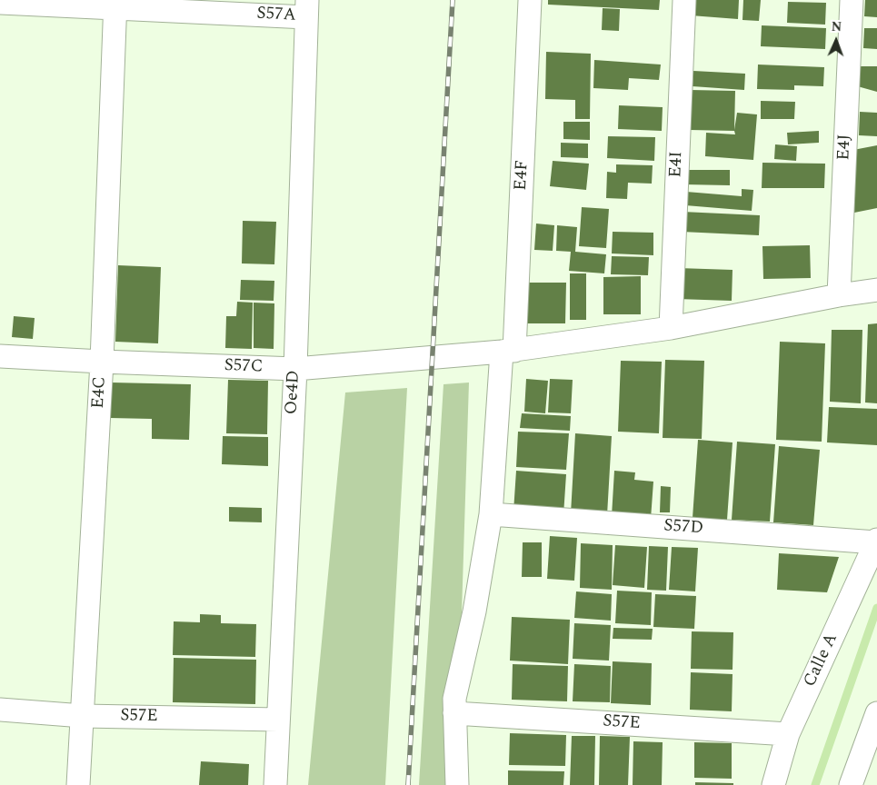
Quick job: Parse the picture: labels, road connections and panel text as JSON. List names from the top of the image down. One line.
{"streets":{"street":["S57A","E4J","E4I","E4F","S57C","E4C","Oe4D","S57D","Calle A","S57E"]},"crossings":[["S57A","E4C"],["S57A","Oe4D"],["E4F","S57C"],["E4F","S57D"],["E4F","S57E"],["S57C","E4C"],["S57C","Oe4D"],["E4C","S57E"],["Oe4D","S57E"],["S57D","Calle A"],["Calle A","S57E"]],"north":"top"}
